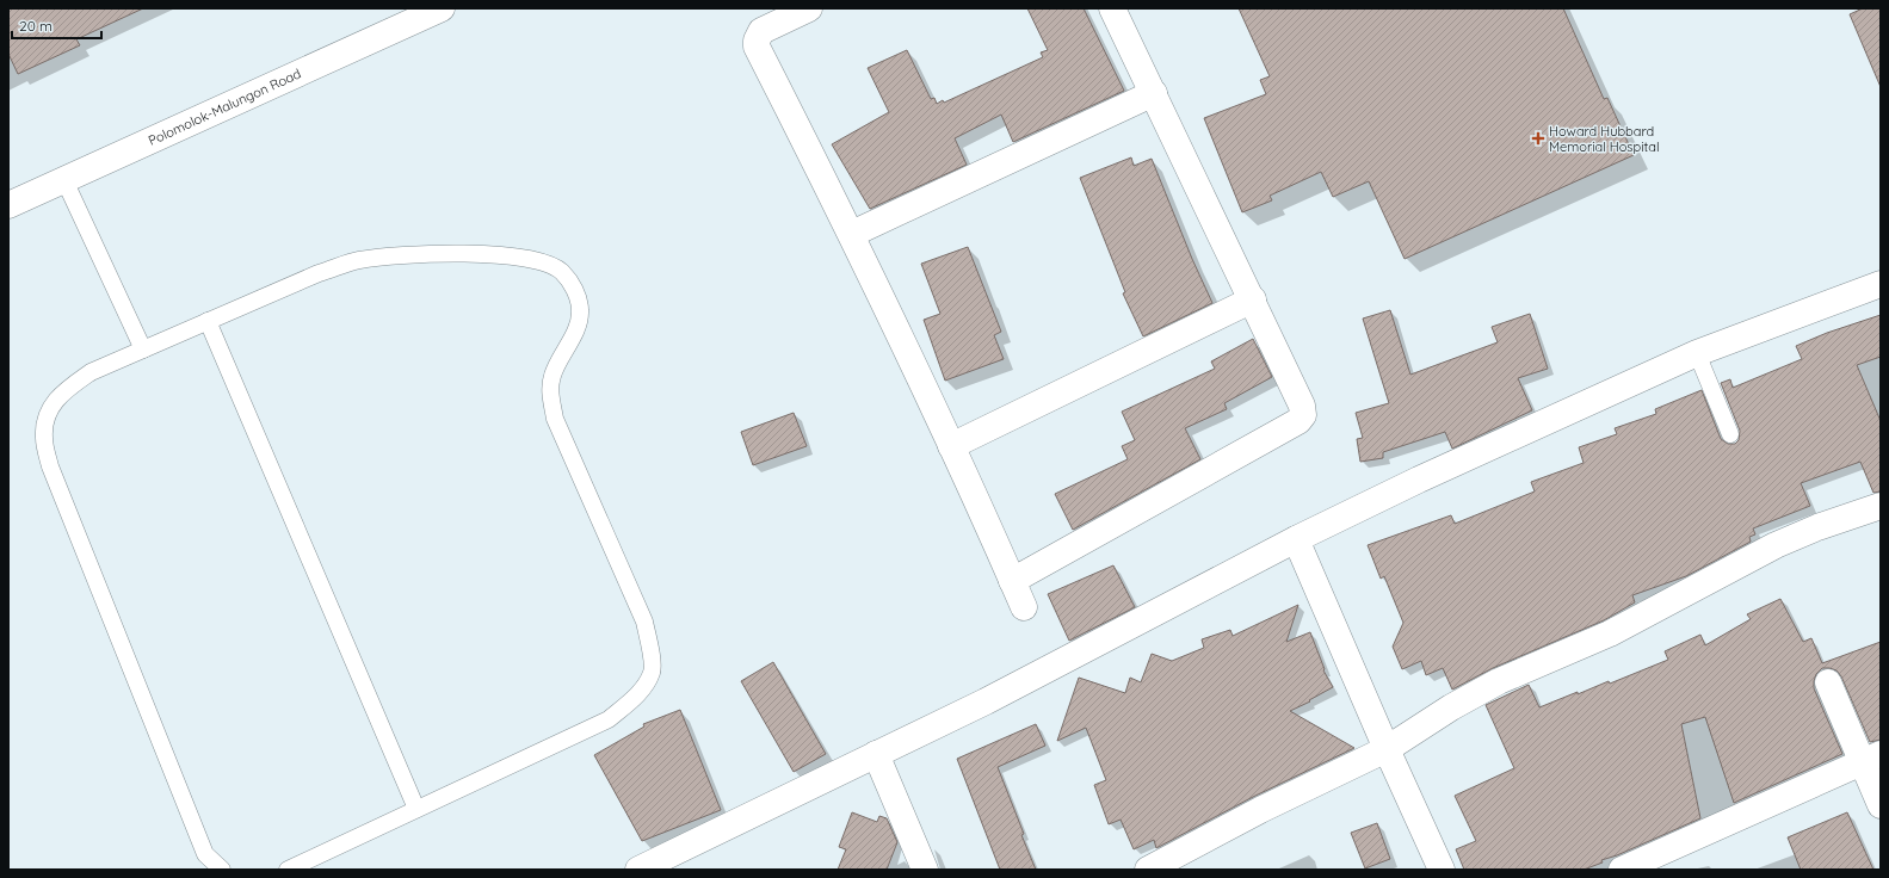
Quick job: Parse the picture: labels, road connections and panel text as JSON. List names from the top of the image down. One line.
{"streets":{"street":["Polomolok-Malungon Road"]},"places":{"health":["Howard Hubbard Memorial Hospital"]},"scale_bar":"20 m"}
